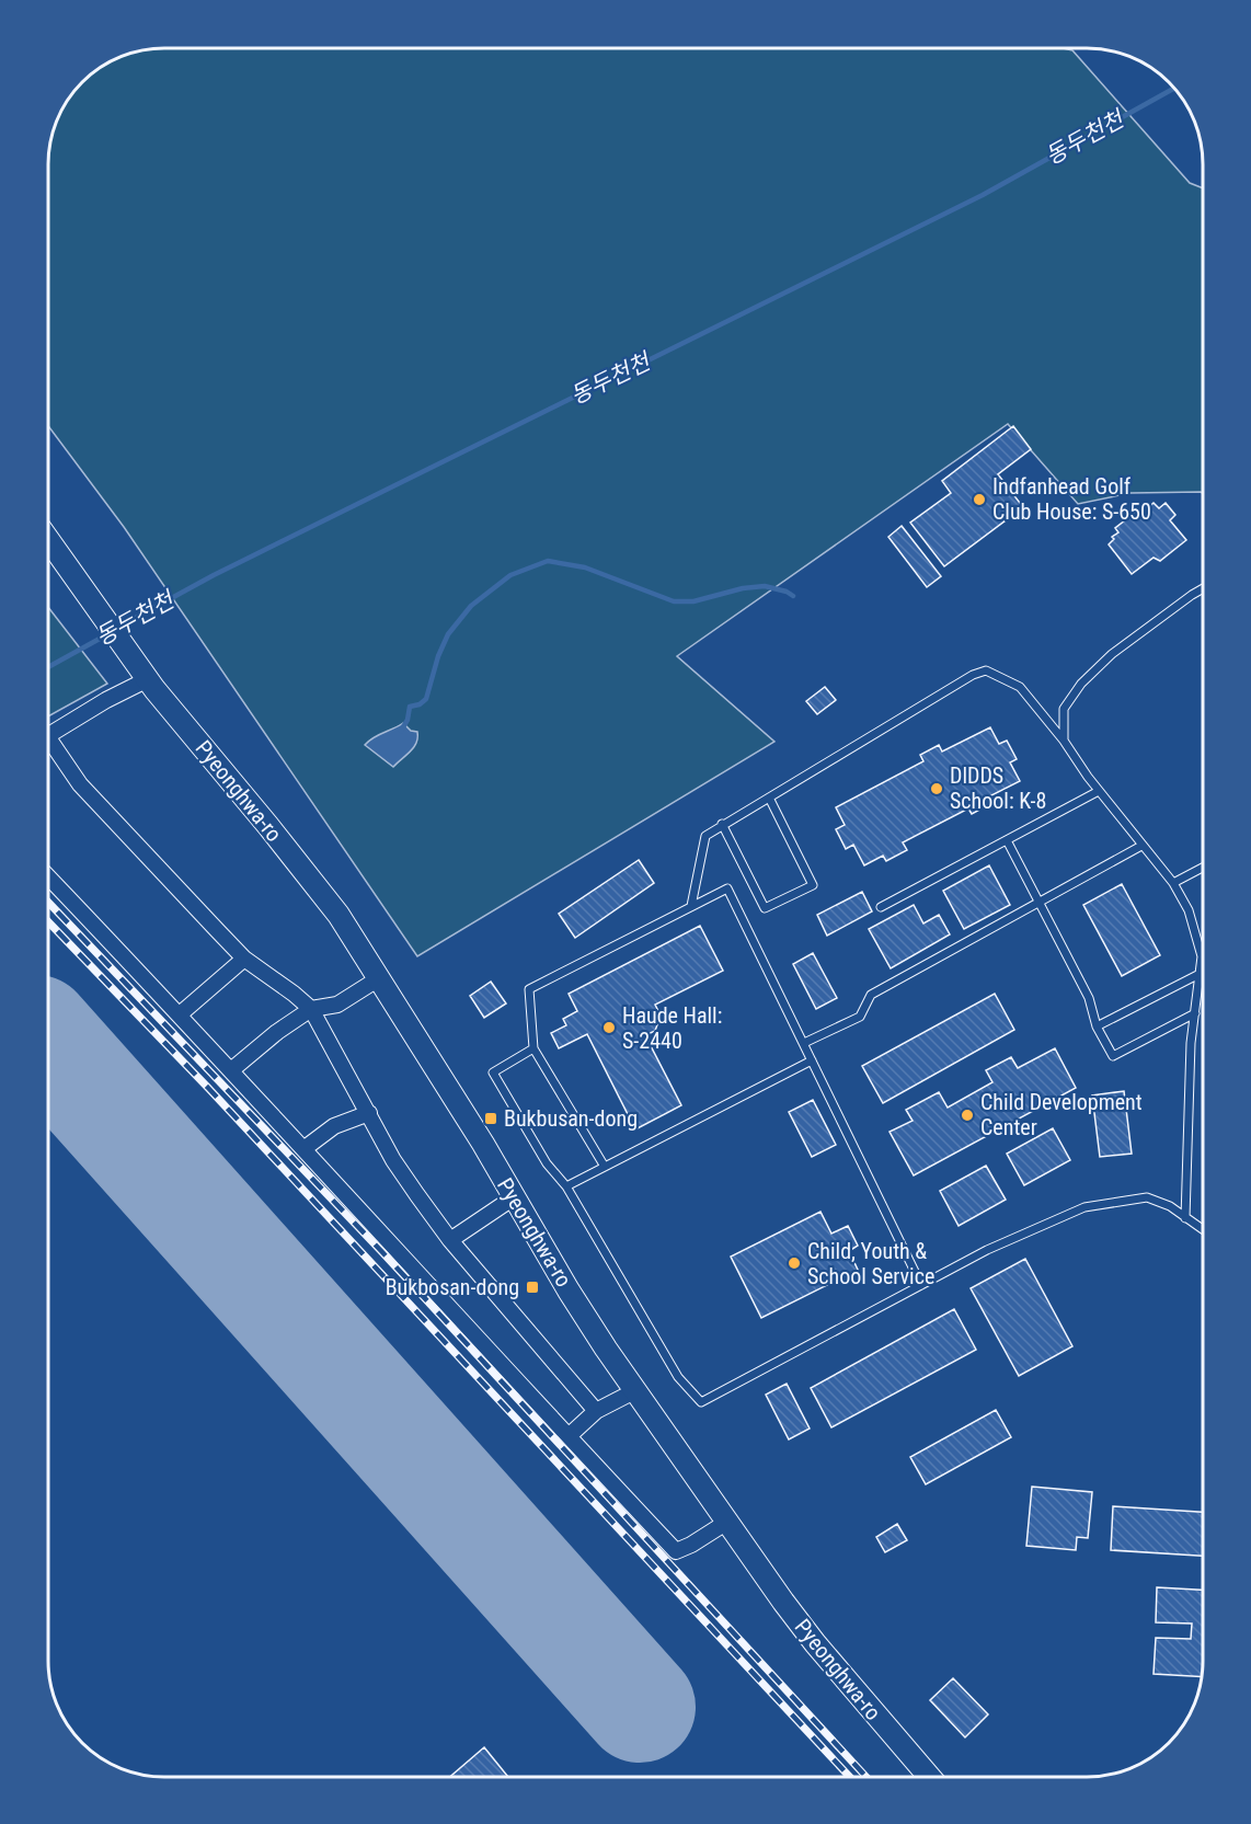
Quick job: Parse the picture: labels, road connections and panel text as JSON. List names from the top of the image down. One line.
{"streets":{"main road":["Pyeonghwa-ro"]},"water":["동두천천"],"places":{"other":["Indfanhead Golf Club House: S-650","DlDDS School: K-8","Haude Hall: S-2440","Child Development Center","Child, Youth & School Service"],"transit":["Bukbusan-dong","Bukbosan-dong"]}}
